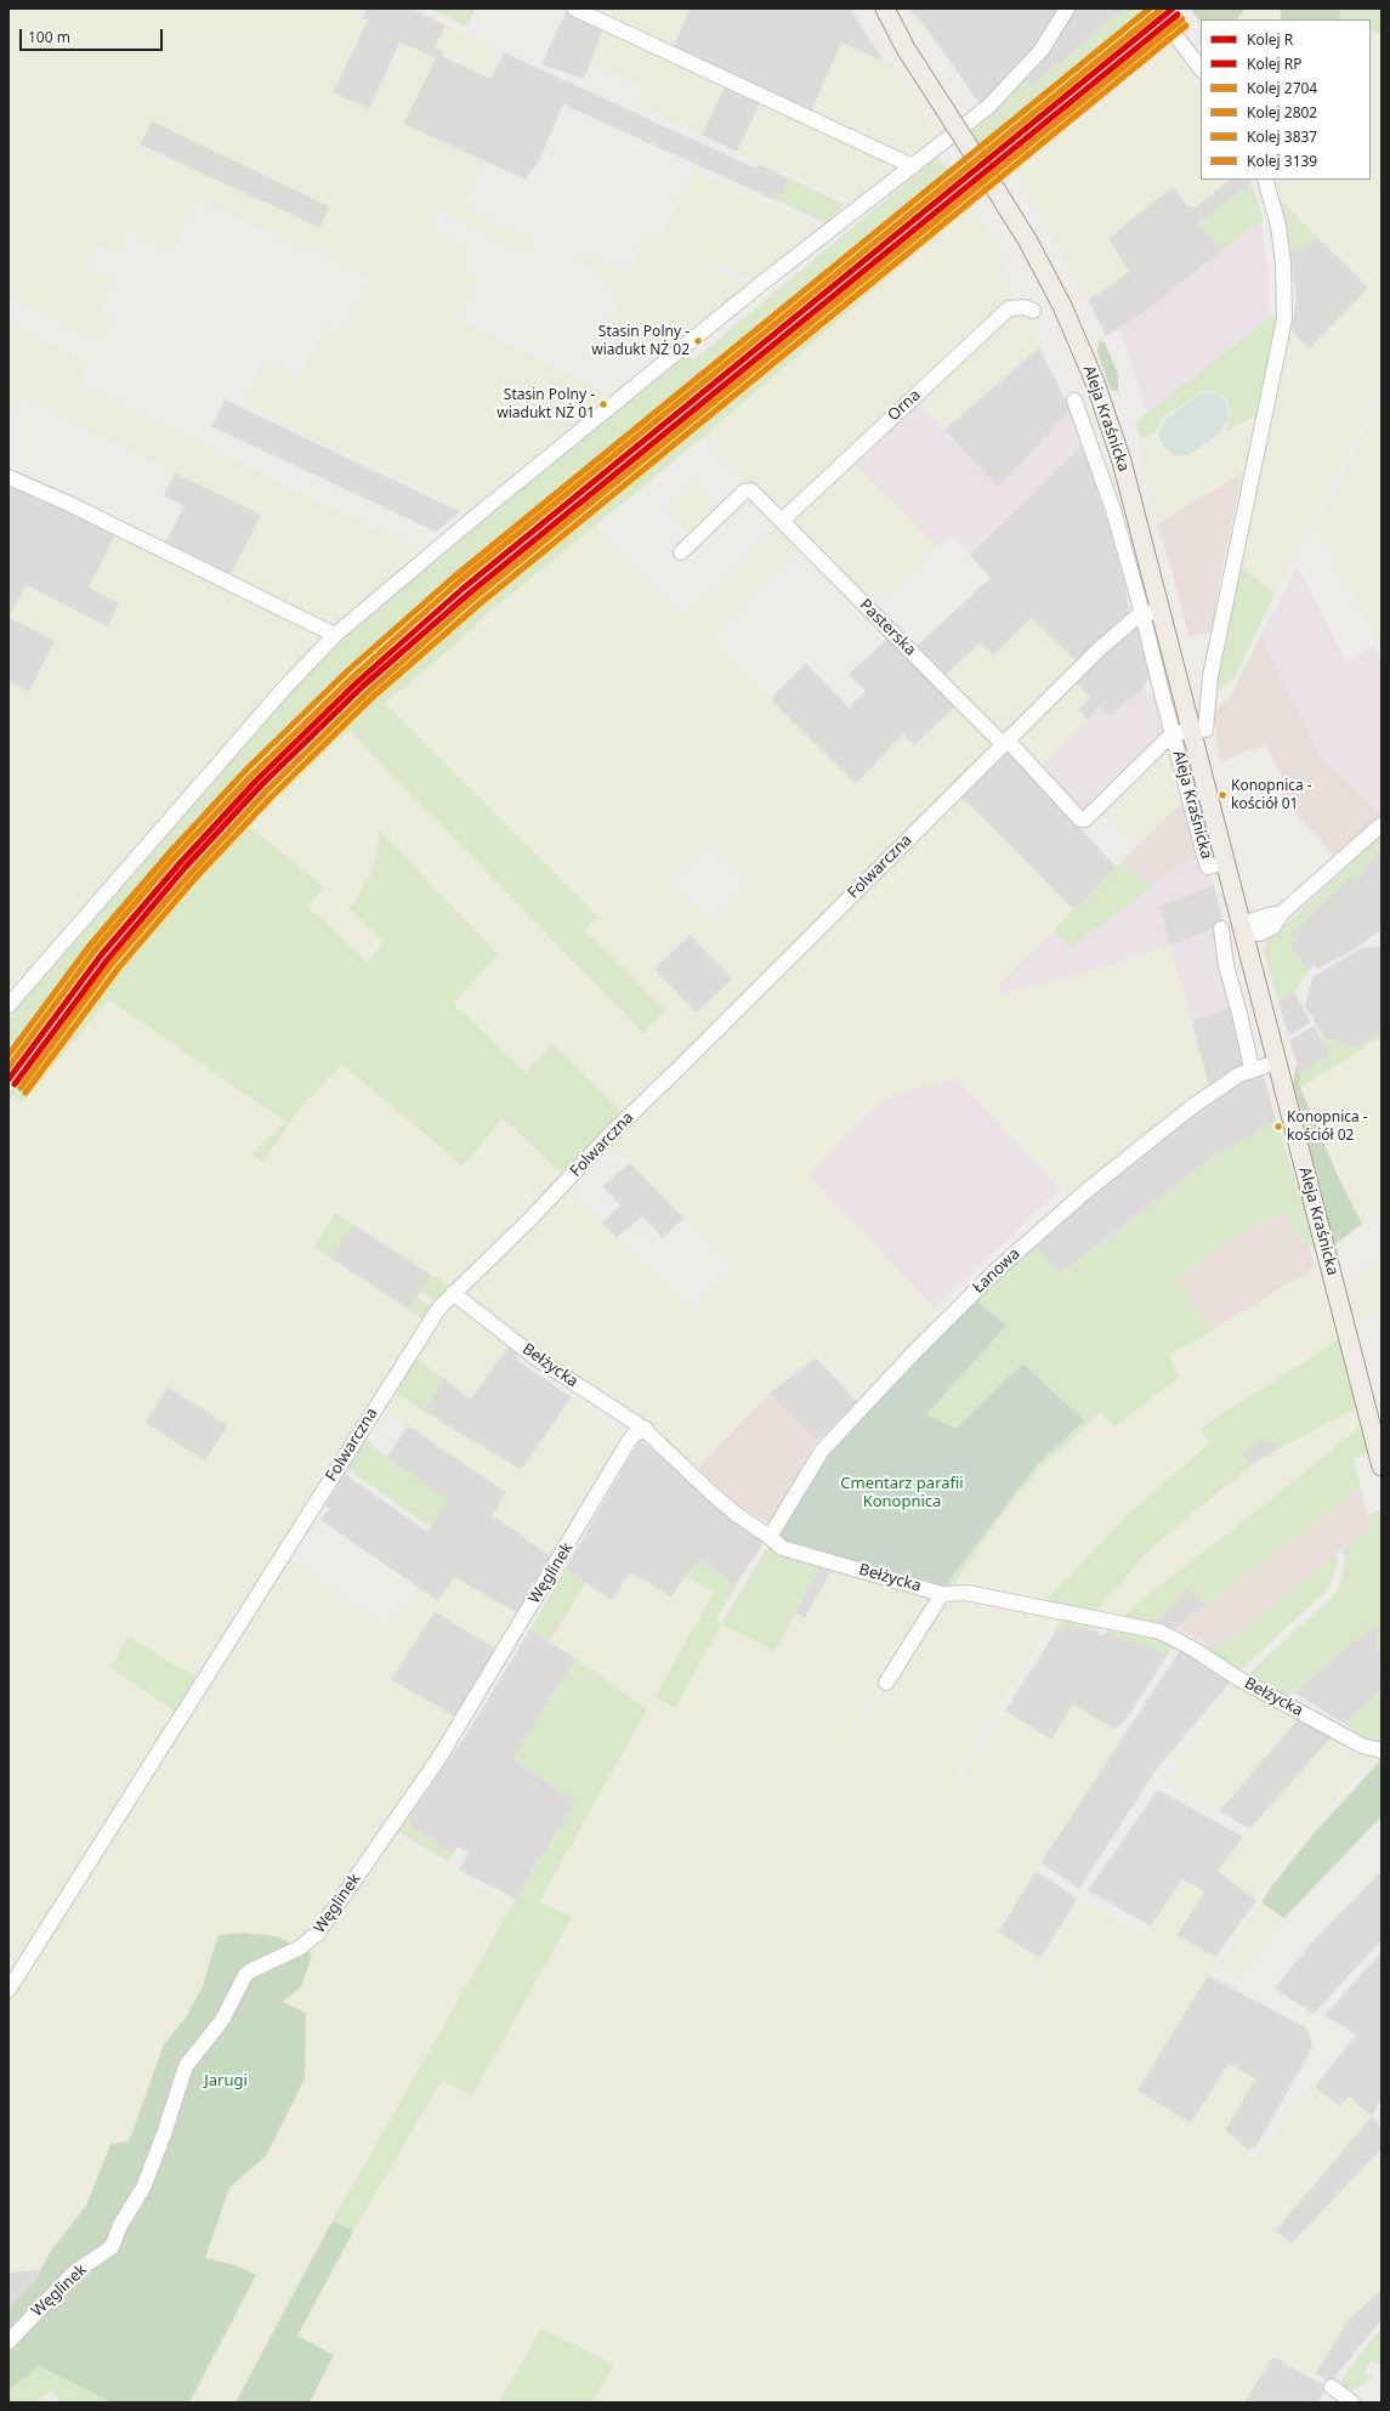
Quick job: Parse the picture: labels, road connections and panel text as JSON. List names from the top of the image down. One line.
{"streets":{"main road":["Aleja Kraśnicka"],"street":["Orna","Pasterska","Folwarczna","Łanowa","Bełżycka","Węglinek"]},"crossings":[["Orna","Pasterska"],["Aleja Kraśnicka","Pasterska"],["Aleja Kraśnicka","Folwarczna"],["Aleja Kraśnicka","Łanowa"],["Pasterska","Folwarczna"],["Folwarczna","Bełżycka"],["Łanowa","Bełżycka"],["Bełżycka","Węglinek"]],"parks":["Cmentarz parafii Konopnica","Jarugi"],"places":["Stasin Polny - wiadukt NŻ 02","Stasin Polny - wiadukt NŻ 01","Konopnica - kościół 01","Konopnica - kościół 02"],"lines":["rail line R","rail line 2704","rail line 3837","rail line RP","rail line 2802","rail line 3139"],"legend":["Kolej R","Kolej RP","Kolej 2704","Kolej 2802","Kolej 3837","Kolej 3139"],"scale_bar":"100 m"}
